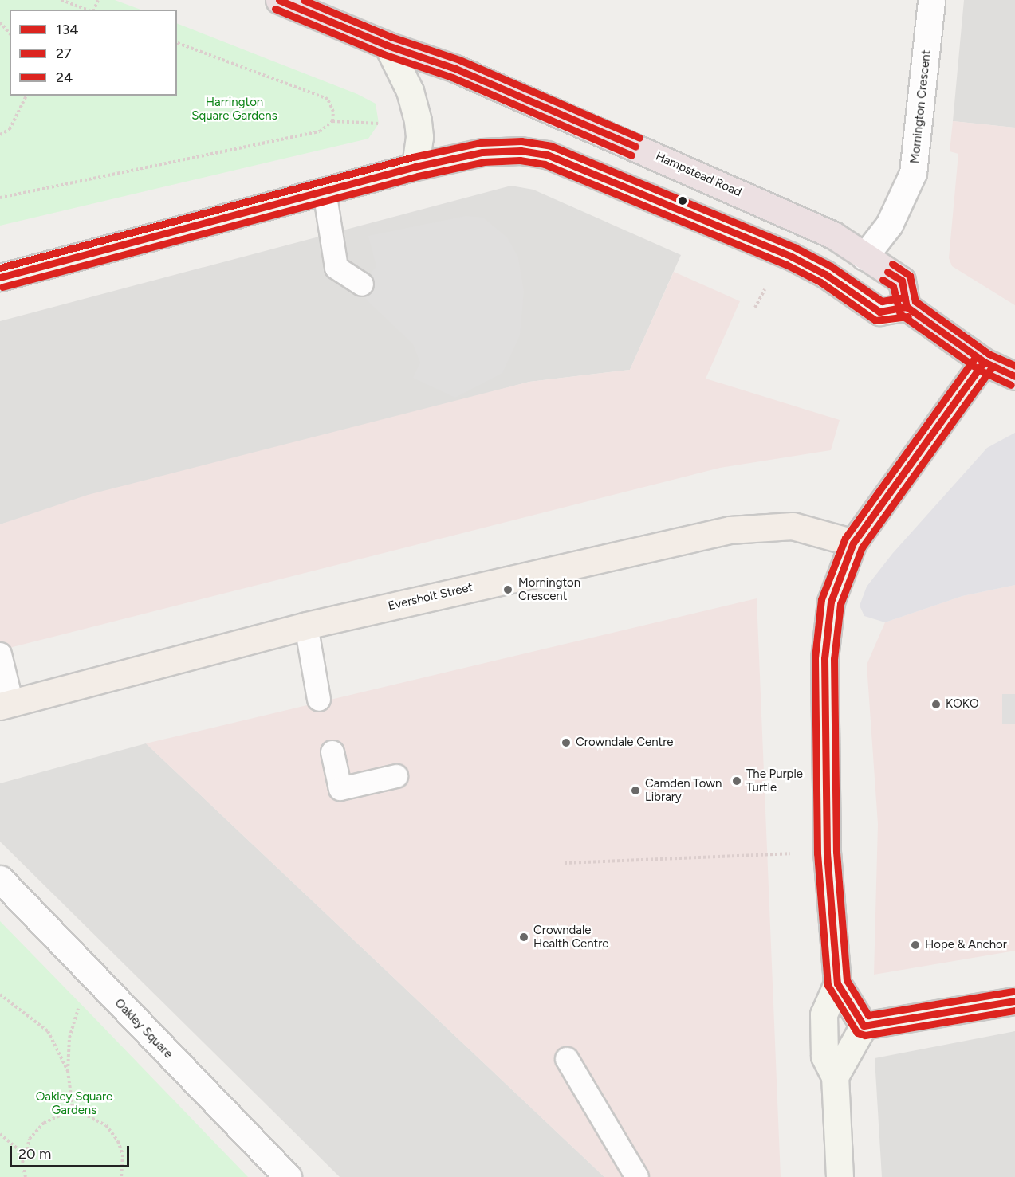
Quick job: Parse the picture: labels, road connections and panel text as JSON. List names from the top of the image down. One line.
{"streets":{"highway":["Hampstead Road"],"main road":["Eversholt Street"],"street":["Mornington Crescent","Oakley Square"]},"crossings":[["Mornington Crescent","Hampstead Road"]],"parks":["Harrington Square Gardens","Oakley Square Gardens"],"places":["Mornington Crescent","KOKO","Crowndale Centre","The Purple Turtle","Camden Town Library","Crowndale Health Centre","Hope & Anchor"],"lines":["transit line 134","transit line 24","transit line 27"],"legend":["134","27","24"],"scale_bar":"20 m"}
